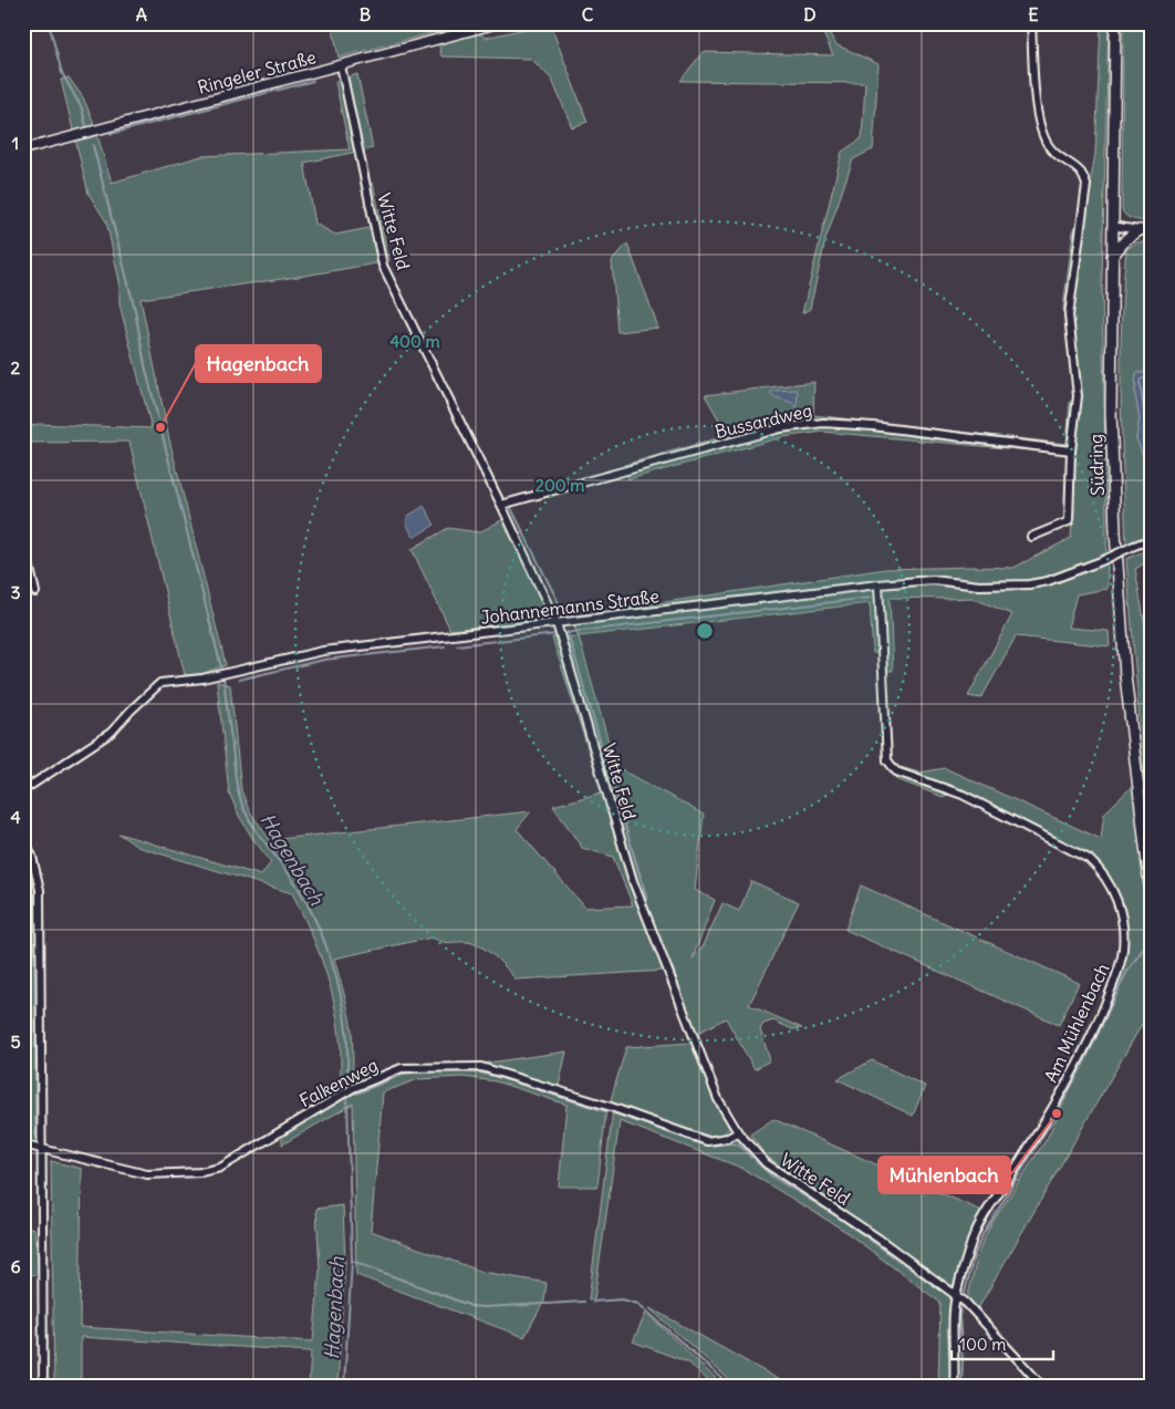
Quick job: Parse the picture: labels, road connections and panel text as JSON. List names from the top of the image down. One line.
{"streets":{"main road":["Südring"],"street":["Ringeler Straße","Witte Feld","Bussardweg","Johannemanns Straße","Am Mühlenbach","Falkenweg"]},"crossings":[["Ringeler Straße","Witte Feld"],["Witte Feld","Bussardweg"],["Witte Feld","Johannemanns Straße"],["Witte Feld","Am Mühlenbach"],["Witte Feld","Falkenweg"],["Johannemanns Straße","Am Mühlenbach"]],"water":["Hagenbach"],"places":["Hagenbach","Mühlenbach"],"scale_bar":"100 m","grid":{"columns":["A","B","C","D","E"],"rows":["1","2","3","4","5","6"]},"rings":["400 m","200 m"]}
